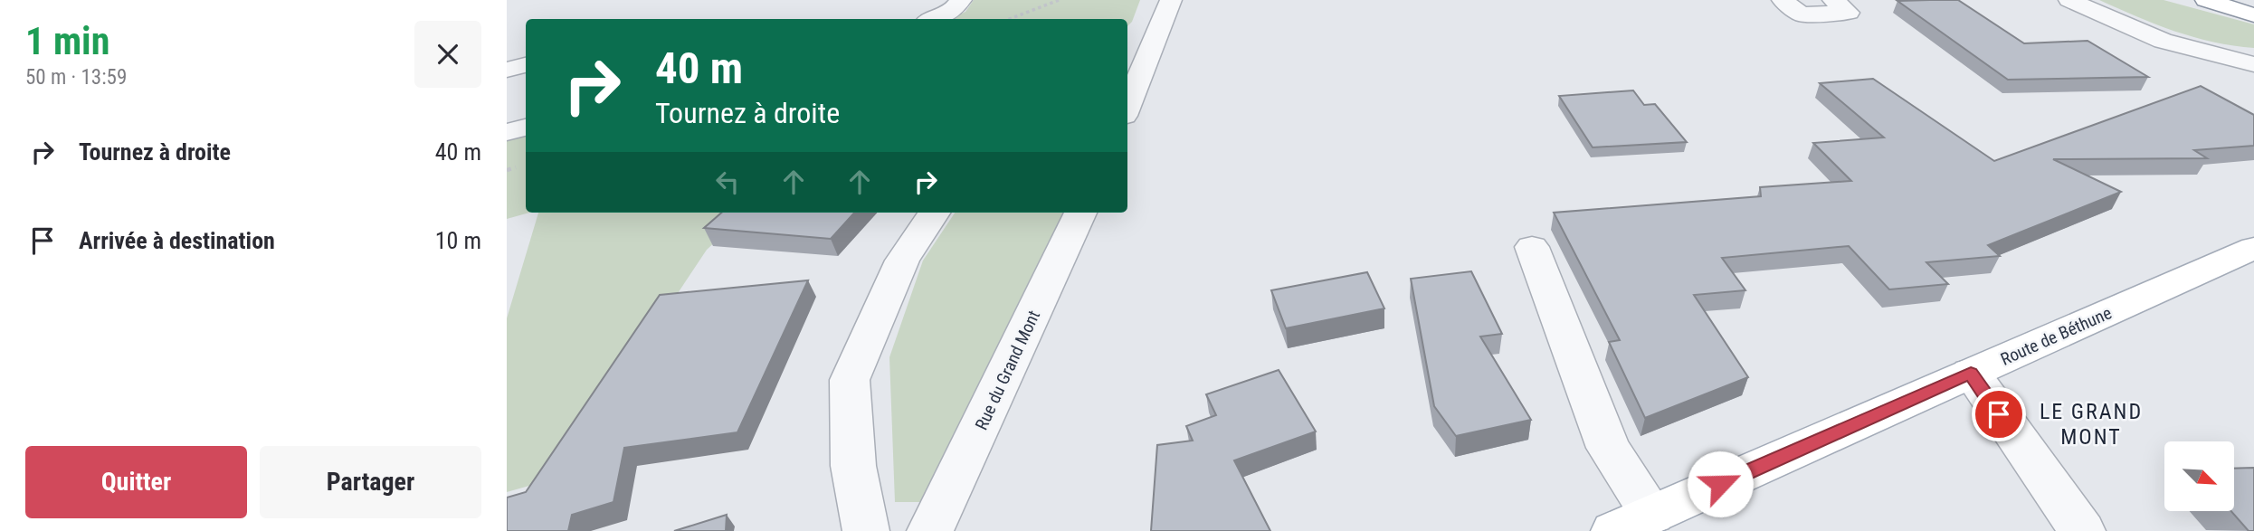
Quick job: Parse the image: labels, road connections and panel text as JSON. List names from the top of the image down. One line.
{"streets":{"main road":["Route de Béthune"],"street":["Rue du Grand Mont"]},"districts":["LE GRAND MONT"],"north":"bottom right","page":{"heading":["1 min","50 m · 13:59"],"turn":["40 m","Tournez à droite"],"list":[{"name":"Tournez à droite","value":"40 m"},{"name":"Arrivée à destination","value":"10 m"}],"buttons":["Quitter","Partager"]}}
